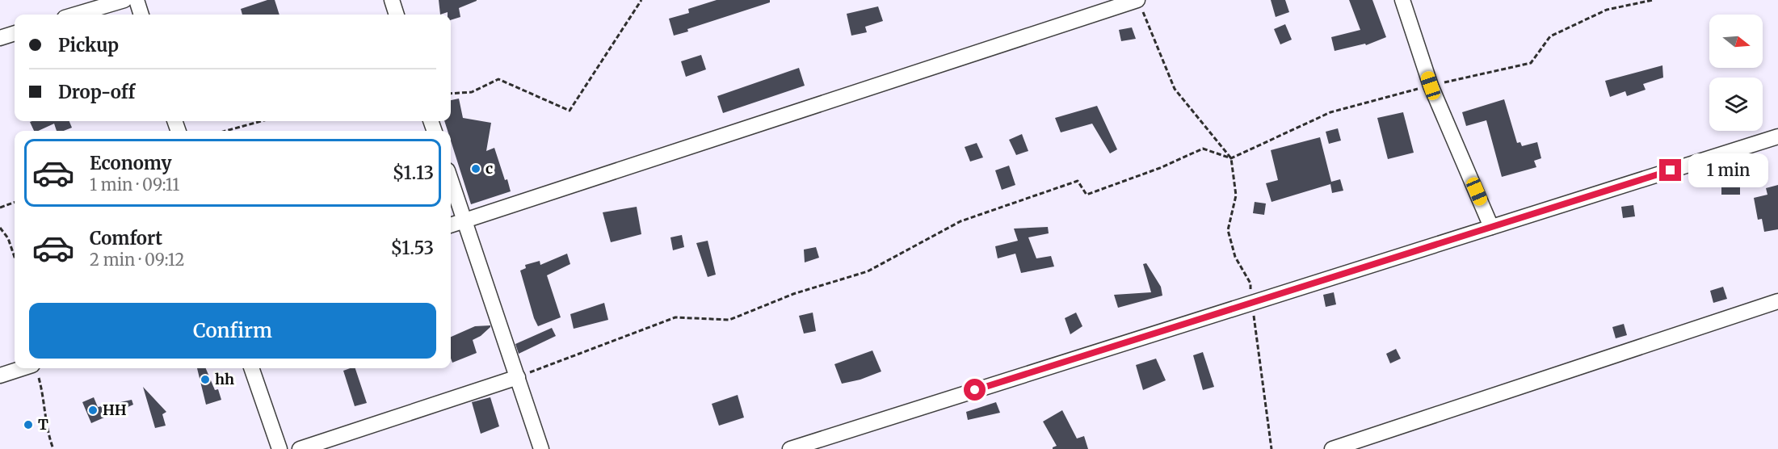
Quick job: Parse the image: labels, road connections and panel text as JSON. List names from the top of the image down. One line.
{"places":["c","hh","HH","T"],"north":"right","page":{"banner":["Pickup","Drop-off"],"list":[{"name":"Economy","note":"1 min · 09:11","value":"$1.13"},{"name":"Comfort","note":"2 min · 09:12","value":"$1.53"}],"bubble":"1 min","buttons":"Confirm"}}
